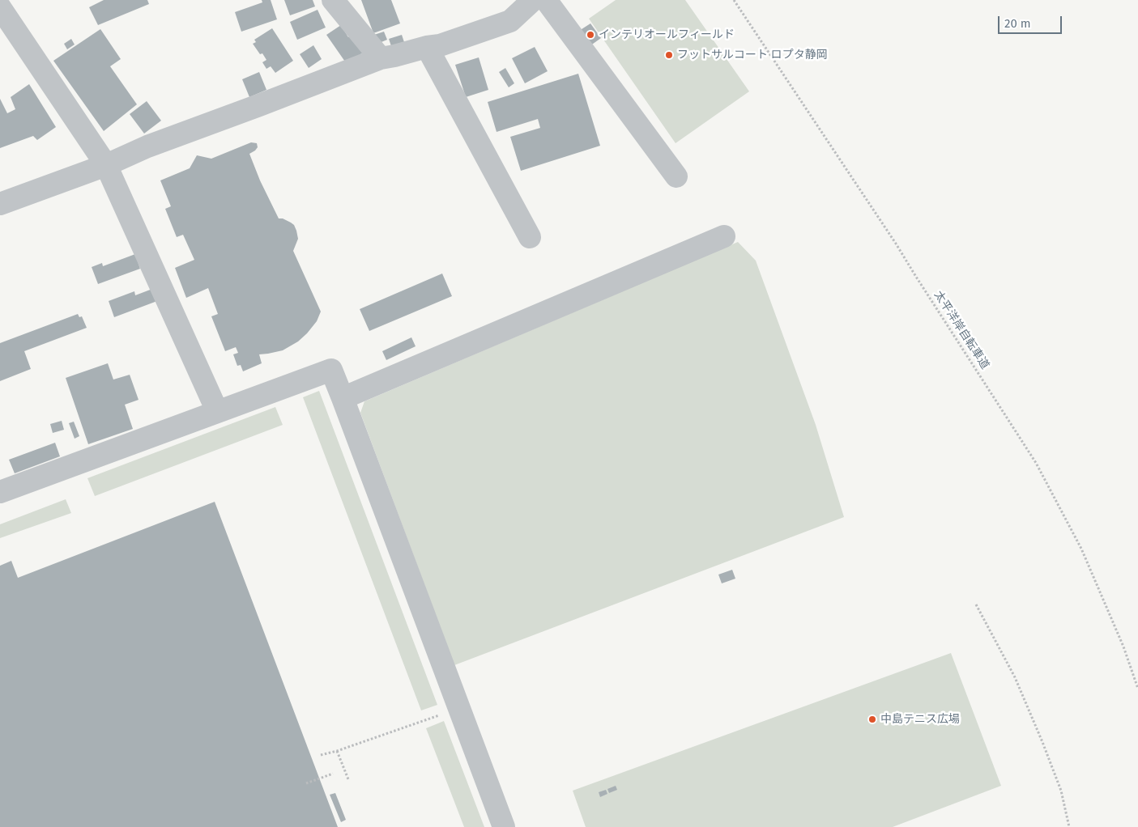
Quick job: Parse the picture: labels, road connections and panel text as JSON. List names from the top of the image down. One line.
{"streets":{"path":["太平洋岸自転車道"]},"places":["インテリオールフィールド","フットサルコート ロプタ静岡","中島テニス広場"],"scale_bar":"20 m"}
